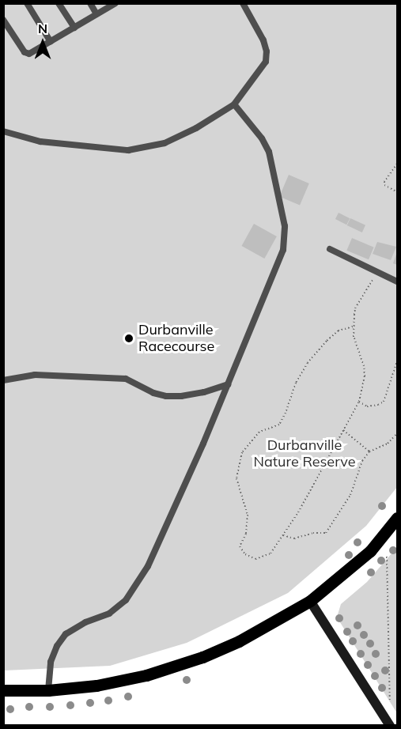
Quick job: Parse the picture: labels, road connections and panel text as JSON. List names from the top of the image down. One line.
{"parks":["Durbanville Nature Reserve"],"places":["Durbanville Racecourse"],"north":"top"}
